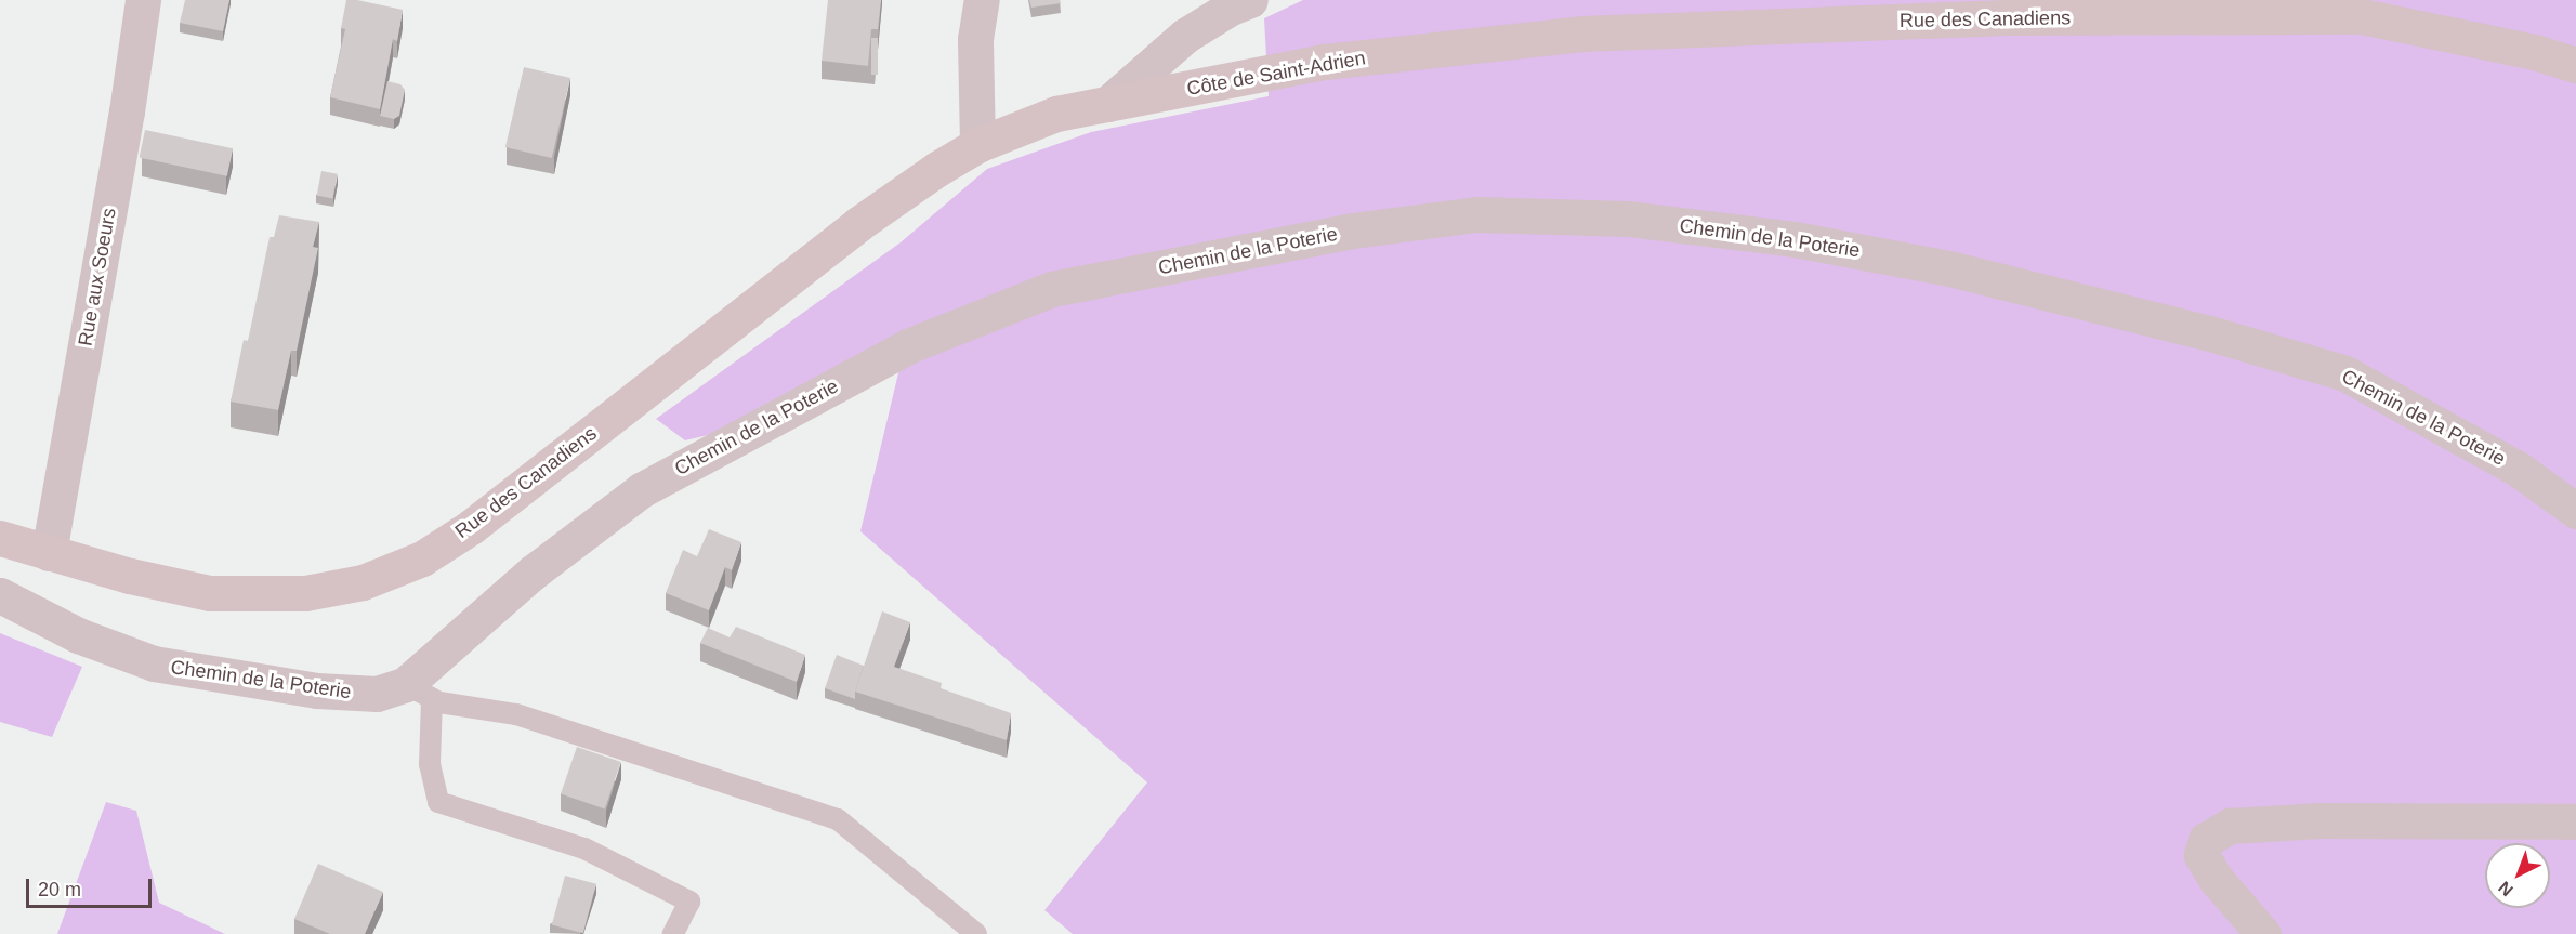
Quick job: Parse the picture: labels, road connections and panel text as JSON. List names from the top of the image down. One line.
{"streets":{"main road":["Rue des Canadiens","Côte de Saint-Adrien"],"street":["Chemin de la Poterie","Rue aux Soeurs"]},"crossings":[["Rue des Canadiens","Côte de Saint-Adrien"],["Rue des Canadiens","Rue aux Soeurs"]],"scale_bar":"20 m","north":"bottom left"}
